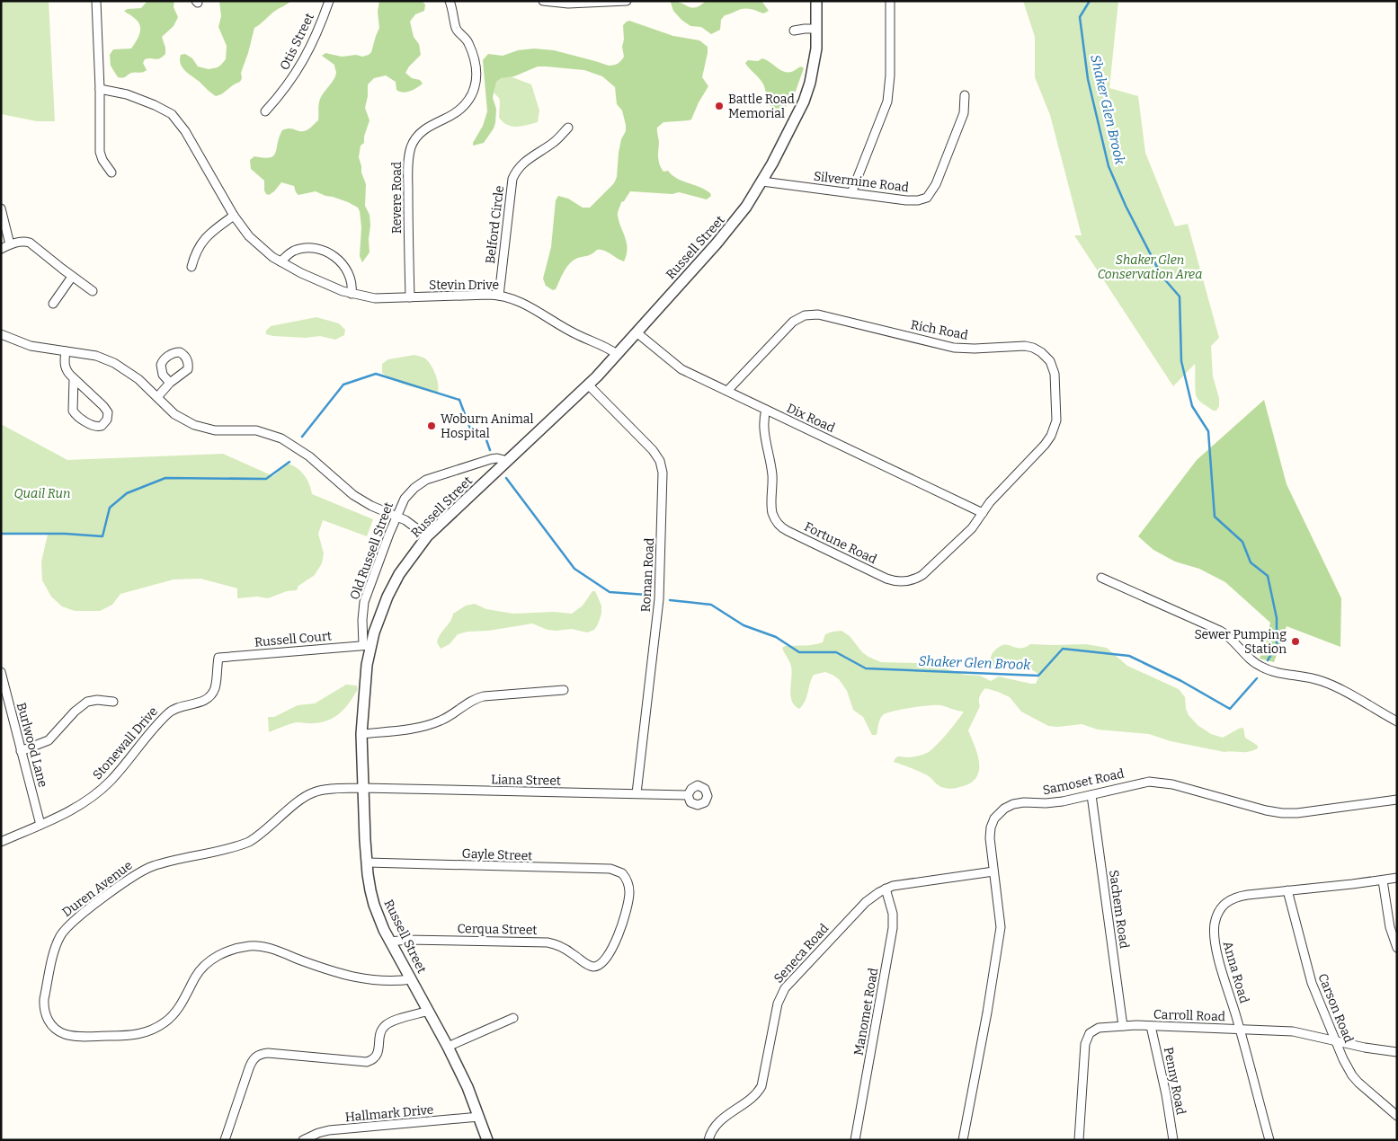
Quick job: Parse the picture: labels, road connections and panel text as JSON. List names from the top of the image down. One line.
{"streets":{"street":["Otis Street","Silvermine Road","Revere Road","Belford Circle","Russell Street","Stevin Drive","Rich Road","Dix Road","Fortune Road","Old Russell Street","Roman Road","Russell Court","Stonewall Drive","Burlwood Lane","Liana Street","Samoset Road","Gayle Street","Duren Avenue","Sachem Road","Cerqua Street","Seneca Road","Anna Road","Carson Road","Manomet Road","Carroll Road","Penny Road","Hallmark Drive"]},"crossings":[["Silvermine Road","Russell Street"],["Revere Road","Stevin Drive"],["Belford Circle","Stevin Drive"],["Russell Street","Stevin Drive"],["Russell Street","Dix Road"],["Russell Street","Old Russell Street"],["Russell Street","Roman Road"],["Russell Street","Russell Court"],["Russell Street","Liana Street"],["Russell Street","Gayle Street"],["Russell Street","Duren Avenue"],["Russell Street","Cerqua Street"],["Russell Street","Hallmark Drive"],["Rich Road","Dix Road"],["Rich Road","Fortune Road"],["Dix Road","Fortune Road"],["Old Russell Street","Russell Court"],["Roman Road","Liana Street"],["Russell Court","Stonewall Drive"],["Stonewall Drive","Burlwood Lane"],["Liana Street","Duren Avenue"],["Samoset Road","Sachem Road"],["Samoset Road","Seneca Road"],["Gayle Street","Cerqua Street"],["Sachem Road","Carroll Road"],["Seneca Road","Manomet Road"],["Anna Road","Carson Road"],["Anna Road","Carroll Road"],["Carson Road","Carroll Road"],["Carroll Road","Penny Road"]],"water":["Shaker Glen Brook"],"parks":["Shaker Glen Conservation Area","Quail Run"],"places":["Battle Road Memorial","Woburn Animal Hospital","Sewer Pumping Station"]}
